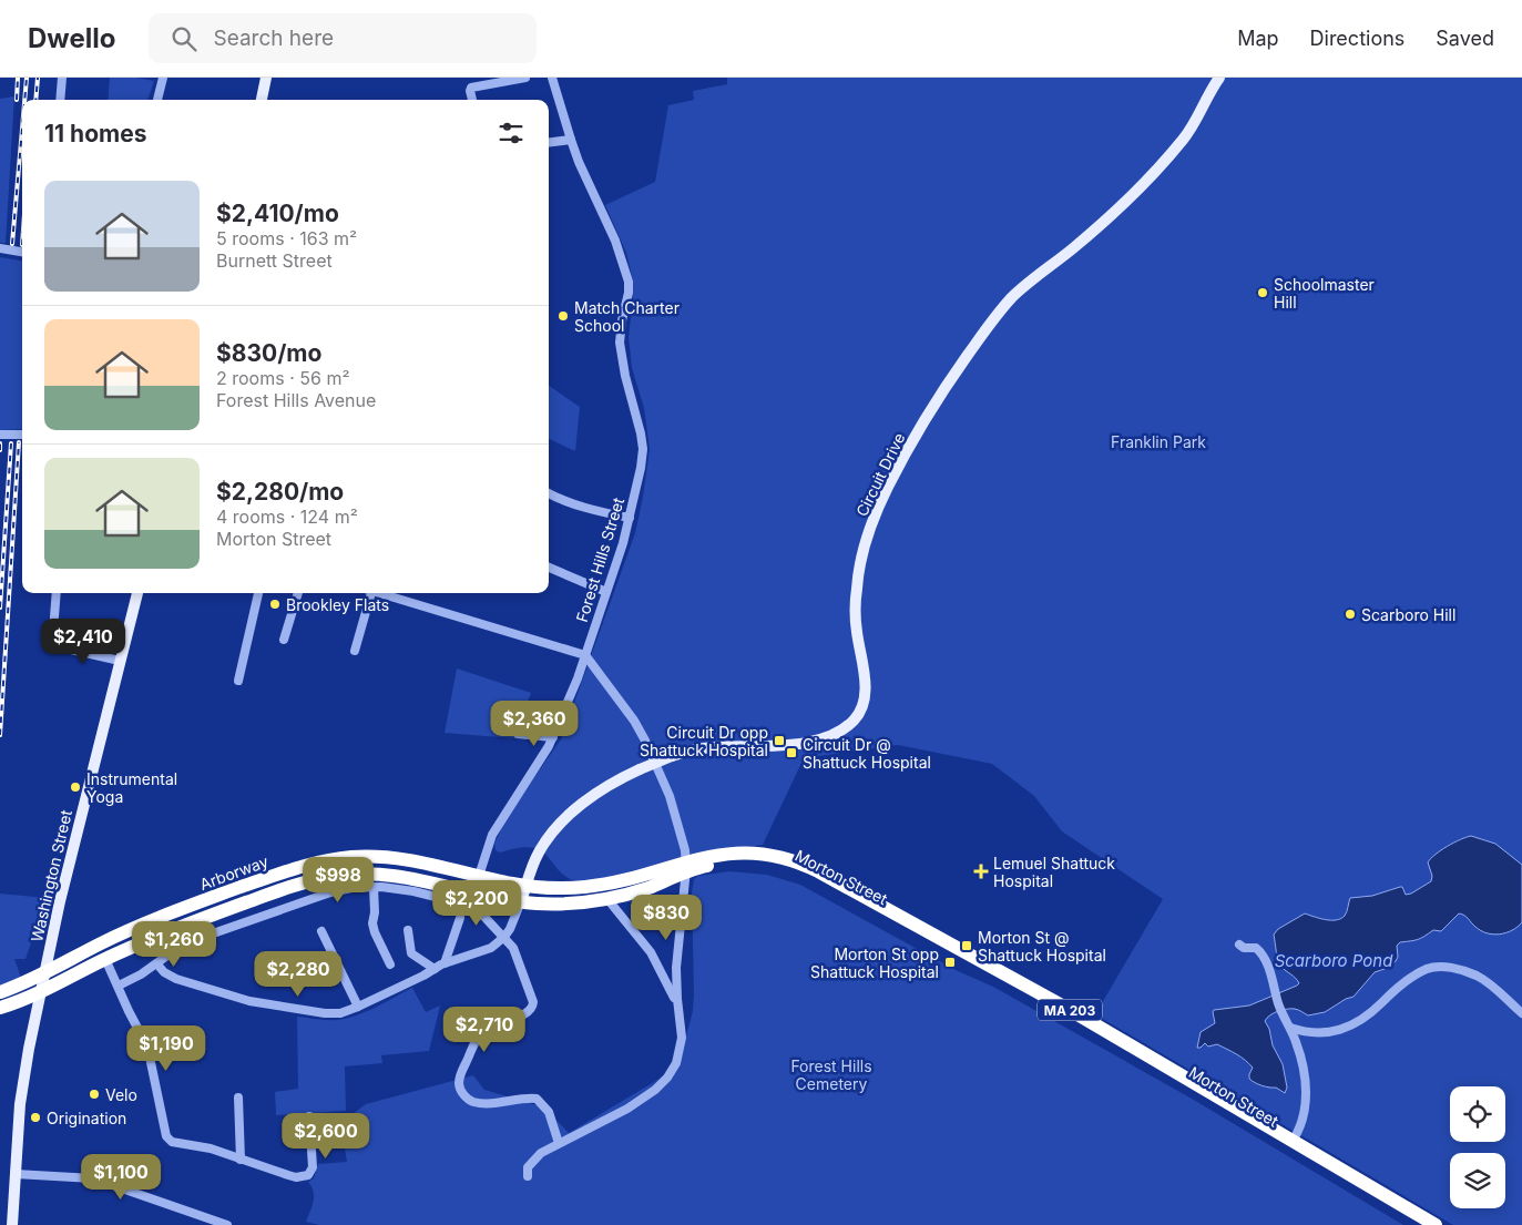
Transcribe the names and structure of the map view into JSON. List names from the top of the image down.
{
  "streets": {
    "highway": ["Arborway", "Morton Street", "MA 203"],
    "main road": ["Circuit Drive", "Washington Street"],
    "street": ["Forest Hills Street"]
  },
  "crossings": [
    ["Circuit Drive", "Arborway"],
    ["Circuit Drive", "Morton Street"],
    ["Circuit Drive", "MA 203"],
    ["Forest Hills Street", "Arborway"],
    ["Arborway", "Washington Street"],
    ["Arborway", "Morton Street"],
    ["Washington Street", "MA 203"],
    ["Morton Street", "MA 203"]
  ],
  "water": ["Scarboro Pond"],
  "parks": ["Franklin Park", "Forest Hills Cemetery"],
  "places": {
    "other": [
      "Schoolmaster Hill",
      "Match Charter School",
      "Brookley Flats",
      "Scarboro Hill",
      "Instrumental Yoga",
      "Velo",
      "Origination"
    ],
    "transit": [
      "Circuit Dr opp Shattuck Hospital",
      "Circuit Dr @ Shattuck Hospital",
      "Morton St @ Shattuck Hospital",
      "Morton St opp Shattuck Hospital"
    ],
    "health": ["Lemuel Shattuck Hospital"]
  },
  "page": {
    "header": "Dwello",
    "search": "Search here",
    "nav": ["Map", "Directions", "Saved"],
    "heading": "11 homes",
    "list": [
      {
        "name": "$2,410/mo",
        "note": "5 rooms · 163 m² · Burnett Street"
      },
      {
        "name": "$830/mo",
        "note": "2 rooms · 56 m² · Forest Hills Avenue"
      },
      {
        "name": "$2,280/mo",
        "note": "4 rooms · 124 m² · Morton Street"
      }
    ],
    "price": [
      "$2,410",
      "$2,360",
      "$998",
      "$2,200",
      "$830",
      "$1,260",
      "$2,280",
      "$2,710",
      "$1,190",
      "$2,600",
      "$1,100"
    ]
  }
}
